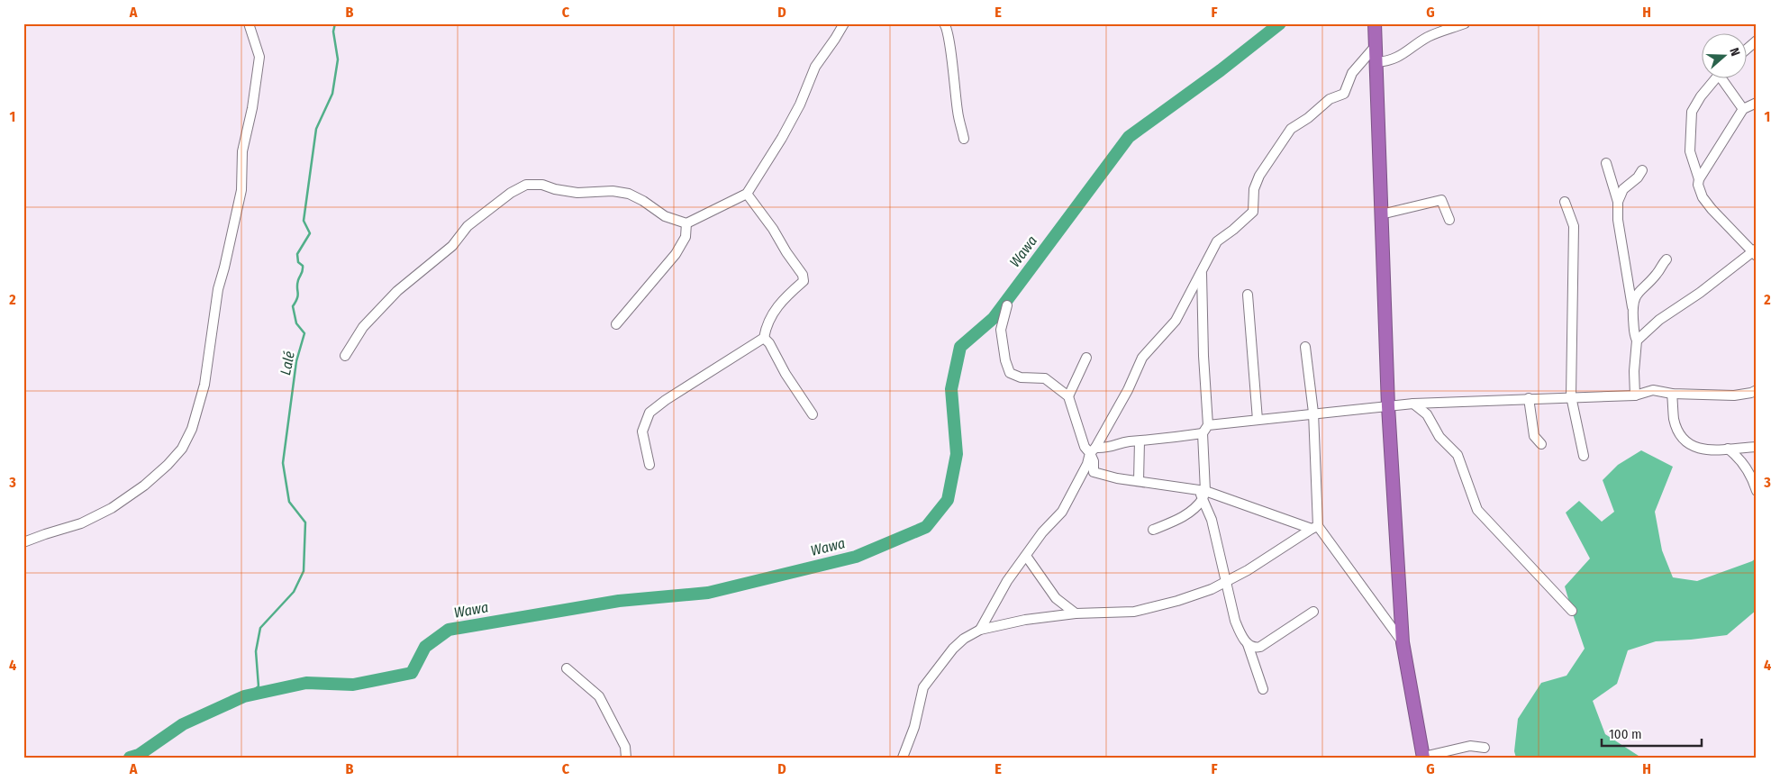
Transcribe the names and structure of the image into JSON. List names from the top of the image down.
{
  "water": ["Wawa", "Lalé"],
  "scale_bar": "100 m",
  "north": "right",
  "grid": {
    "columns": [
      "A",
      "B",
      "C",
      "D",
      "E",
      "F",
      "G",
      "H"
    ],
    "rows": [
      "1",
      "2",
      "3",
      "4"
    ]
  }
}
